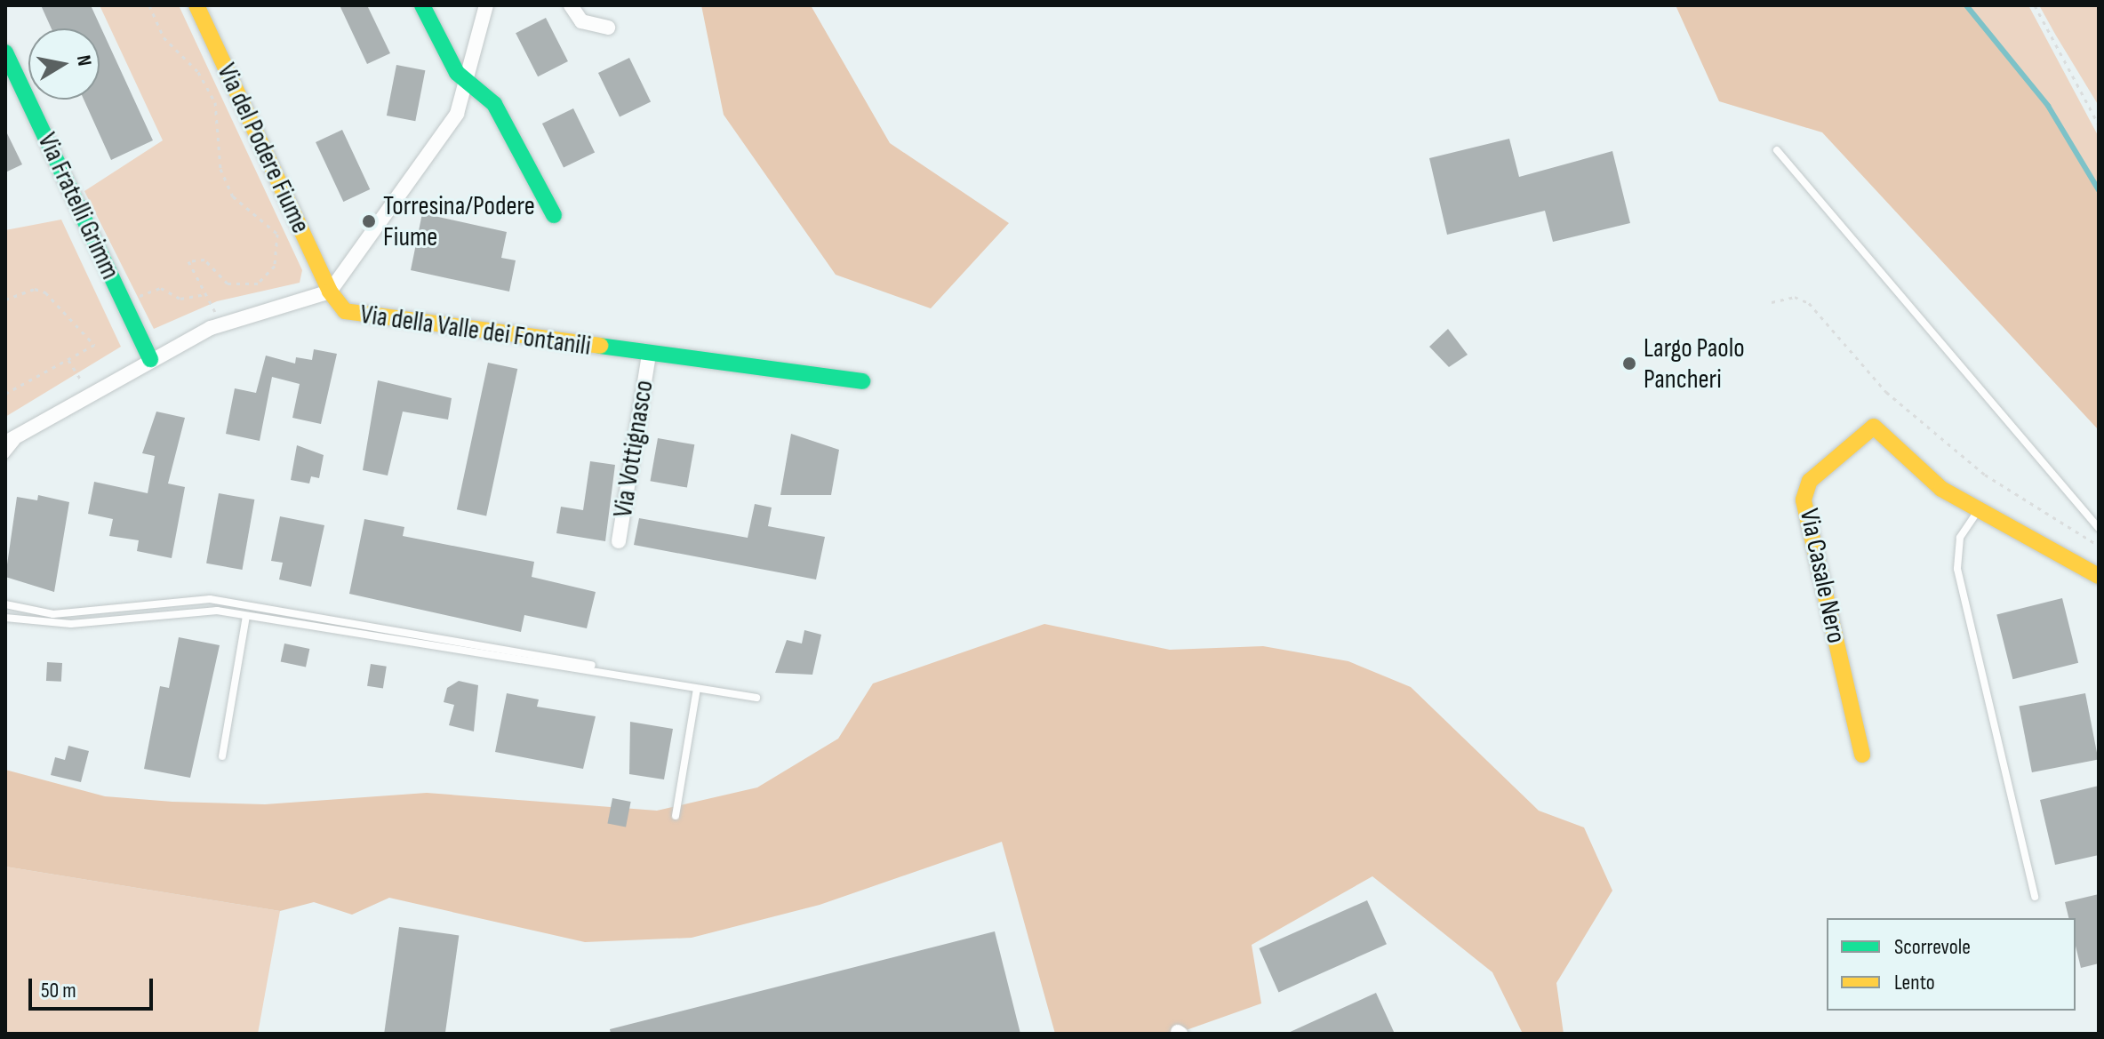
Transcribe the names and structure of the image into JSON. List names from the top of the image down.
{
  "streets": {
    "street": [
      "Via del Podere Fiume",
      "Via Fratelli Grimm",
      "Via della Valle dei Fontanili",
      "Via Vottignasco",
      "Via Casale Nero"
    ]
  },
  "crossings": [
    ["Via del Podere Fiume", "Via della Valle dei Fontanili"],
    ["Via Fratelli Grimm", "Via della Valle dei Fontanili"],
    ["Via della Valle dei Fontanili", "Via Vottignasco"]
  ],
  "places": ["Torresina/Podere Fiume", "Largo Paolo Pancheri"],
  "legend": ["Scorrevole", "Lento"],
  "scale_bar": "50 m",
  "north": "right"
}
